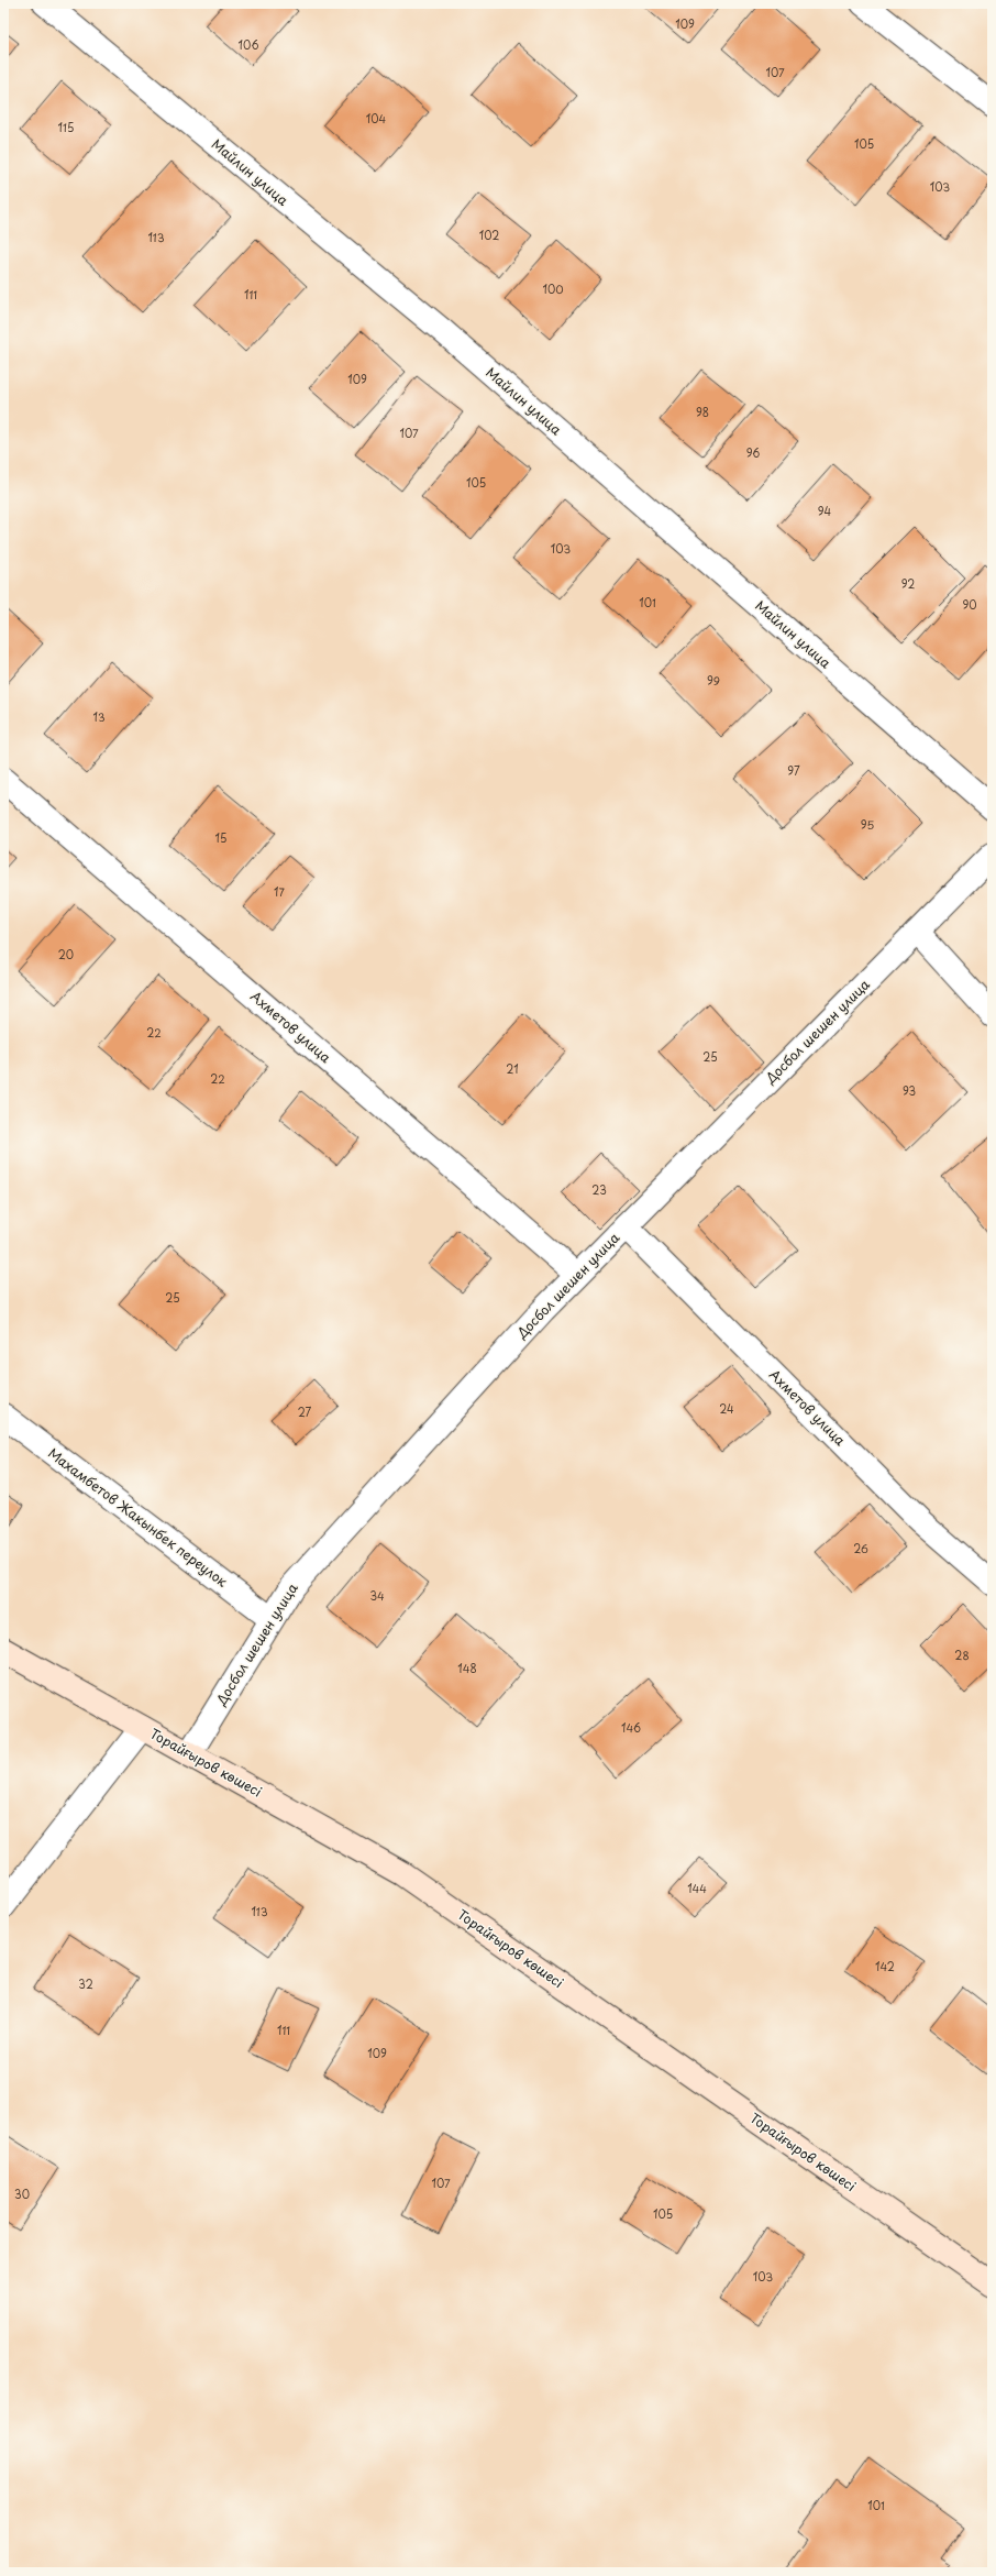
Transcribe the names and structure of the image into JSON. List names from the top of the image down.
{
  "streets": {
    "street": [
      "Майлин улица",
      "Ахметов улица",
      "Досбол шешен улица",
      "Махамбетов Жакынбек переулок",
      "Торайғыров көшесі"
    ]
  },
  "crossings": [
    ["Ахметов улица", "Досбол шешен улица"],
    ["Досбол шешен улица", "Махамбетов Жакынбек переулок"],
    ["Досбол шешен улица", "Торайғыров көшесі"]
  ],
  "house_numbers": [
    "109",
    "106",
    "107",
    "104",
    "115",
    "105",
    "103",
    "102",
    "113",
    "100",
    "111",
    "109",
    "98",
    "107",
    "96",
    "105",
    "94",
    "103",
    "92",
    "101",
    "90",
    "99",
    "13",
    "97",
    "95",
    "15",
    "17",
    "20",
    "22",
    "25",
    "21",
    "22",
    "93",
    "23",
    "25",
    "24",
    "27",
    "26",
    "34",
    "28",
    "148",
    "146",
    "144",
    "113",
    "142",
    "32",
    "111",
    "109",
    "107",
    "30",
    "105",
    "103",
    "101"
  ]
}
